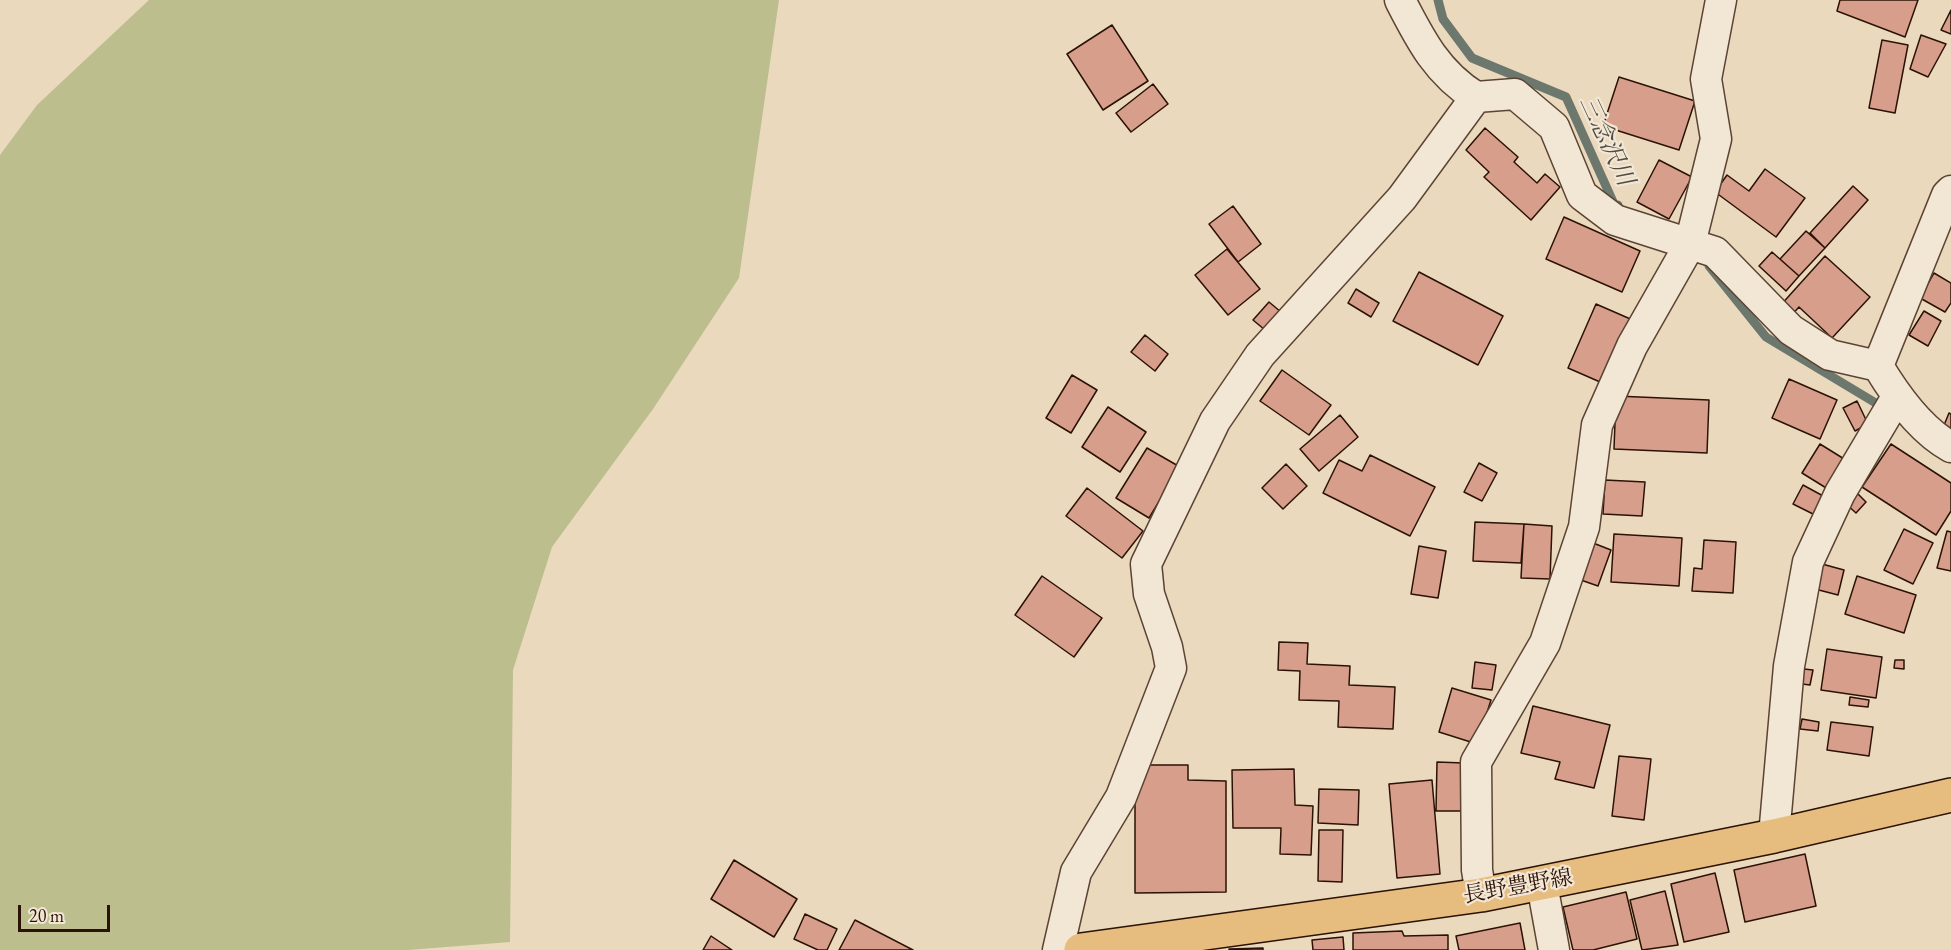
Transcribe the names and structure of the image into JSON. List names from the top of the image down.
{
  "streets": {
    "main road": ["長野豊野線"]
  },
  "water": ["三念沢川"],
  "scale_bar": "20 m"
}
